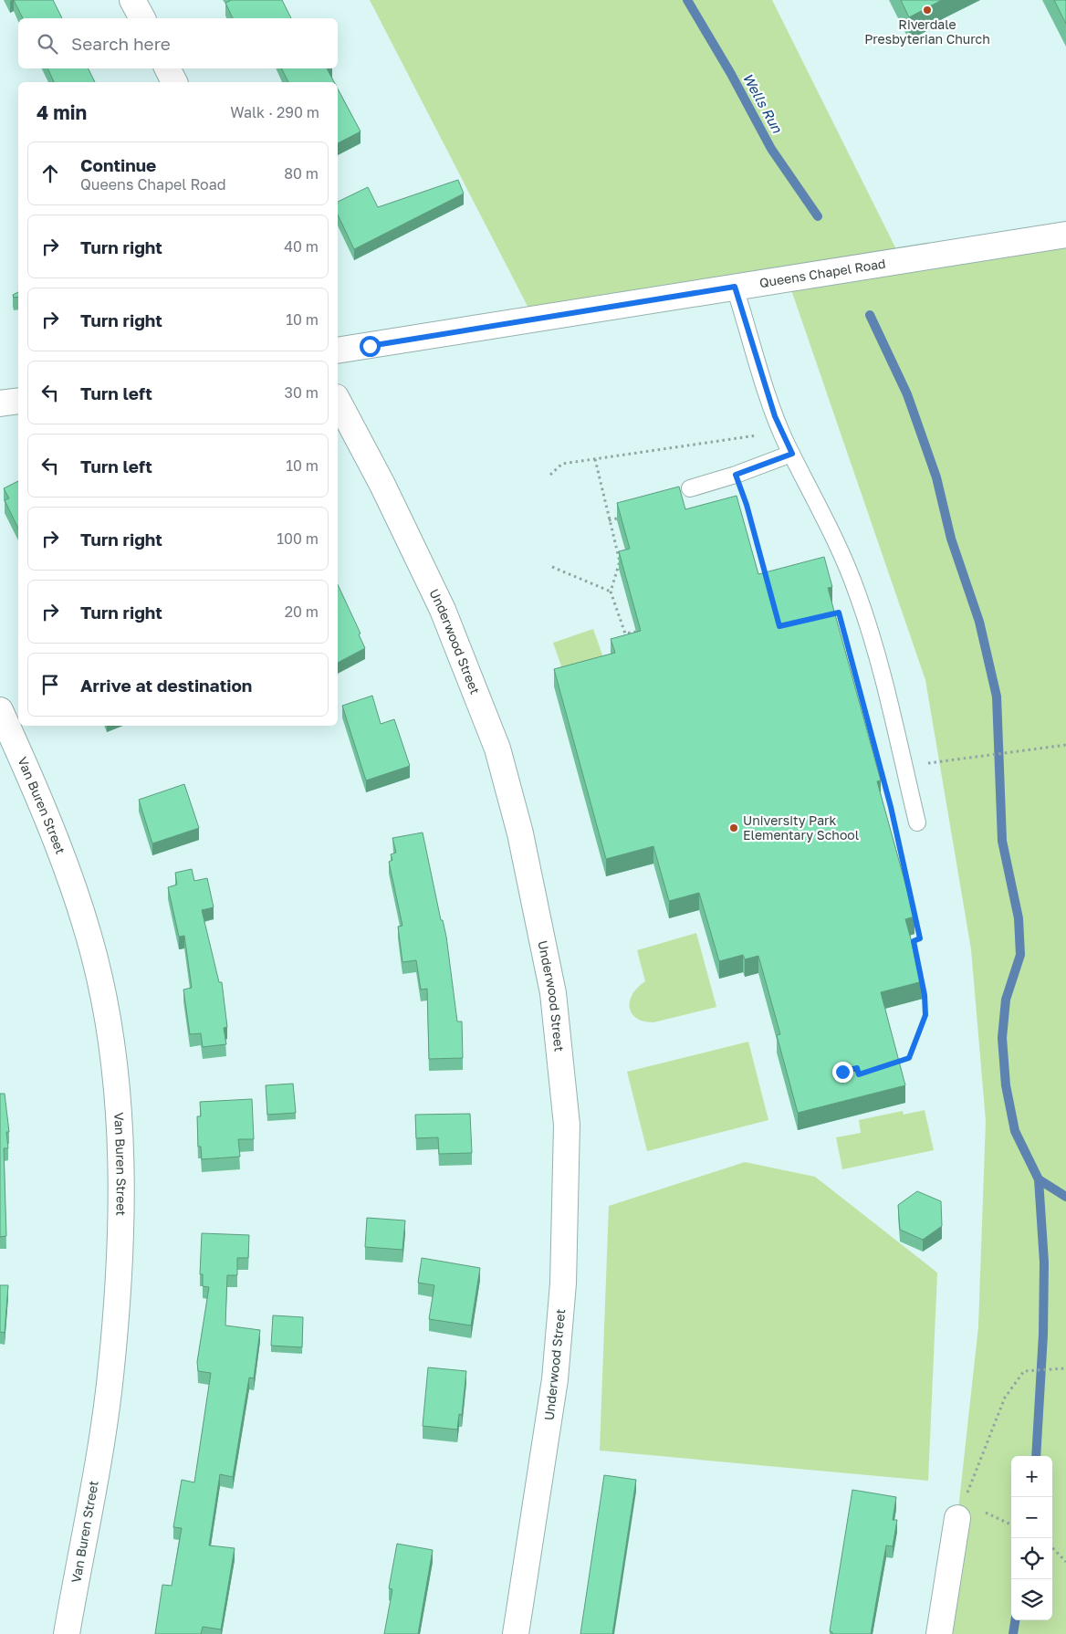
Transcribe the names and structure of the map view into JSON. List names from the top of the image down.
{
  "streets": {
    "street": ["Queens Chapel Road", "Underwood Street", "Van Buren Street"]
  },
  "water": ["Wells Run"],
  "places": ["Riverdale Presbyterian Church", "University Park Elementary School"],
  "page": {
    "search": "Search here",
    "heading": ["4 min", "Walk · 290 m"],
    "list": [
      ["Continue", "Queens Chapel Road", "80 m"],
      ["Turn right", "40 m"],
      ["Turn right", "10 m"],
      ["Turn left", "30 m"],
      ["Turn left", "10 m"],
      ["Turn right", "100 m"],
      ["Turn right", "20 m"],
      "Arrive at destination"
    ],
    "map_buttons": ["+", "−"]
  }
}
